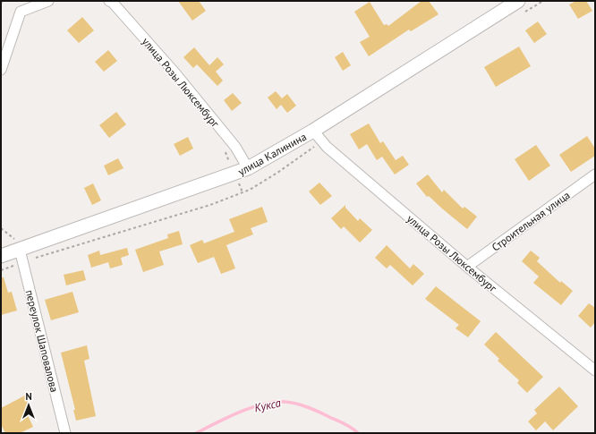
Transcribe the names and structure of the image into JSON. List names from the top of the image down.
{
  "streets": {
    "street": [
      "улица Розы Люксембург",
      "улица Калинина",
      "Строительная улица",
      "переулок Шаповалова"
    ]
  },
  "crossings": [
    ["улица Розы Люксембург", "улица Калинина"],
    ["улица Розы Люксембург", "Строительная улица"],
    ["улица Калинина", "переулок Шаповалова"]
  ],
  "water": ["Кукса"],
  "north": "top"
}
